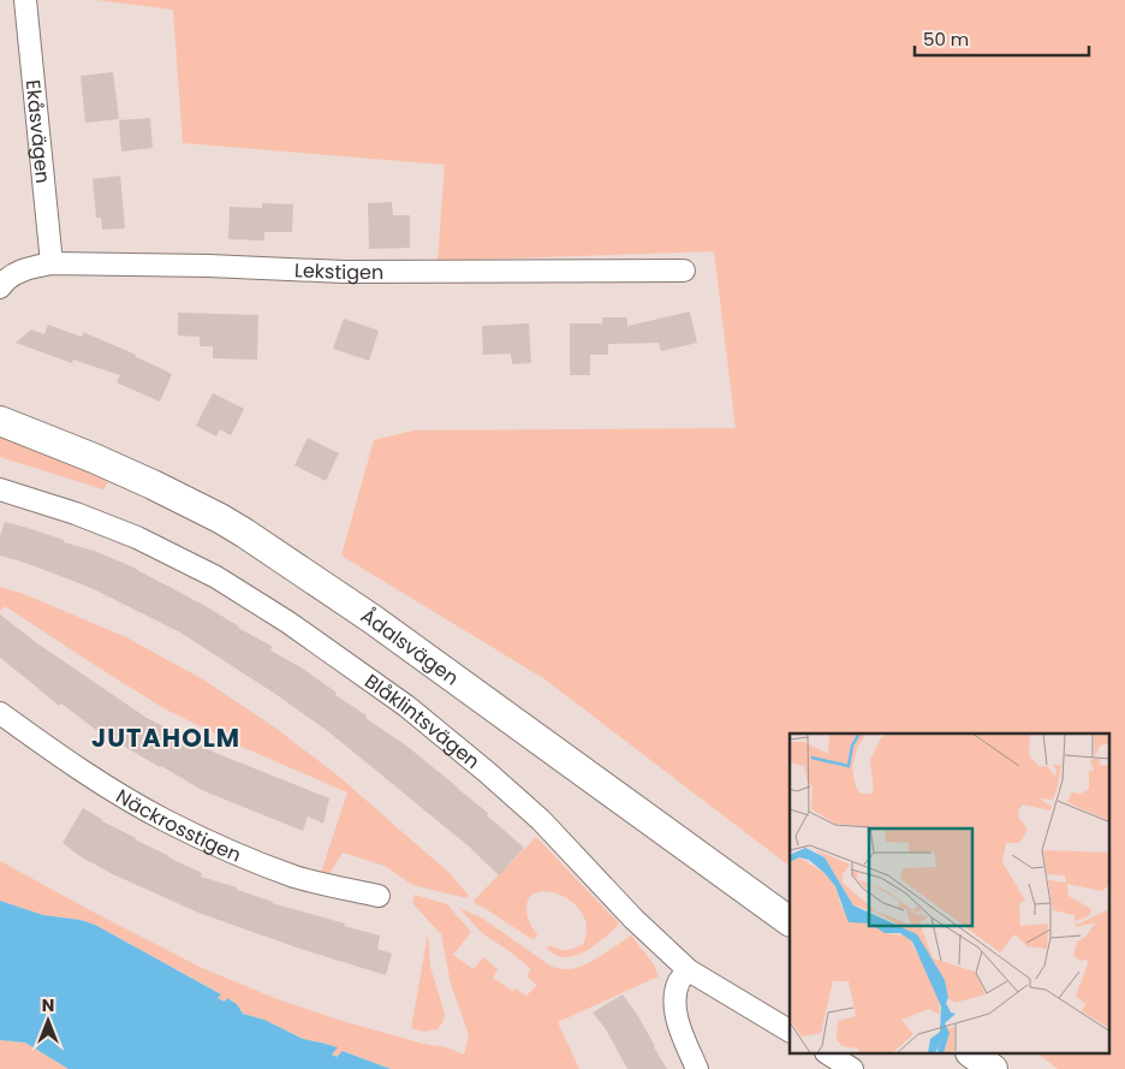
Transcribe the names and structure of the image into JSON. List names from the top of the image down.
{
  "streets": {
    "main road": ["Ådalsvägen"],
    "street": [
      "Ekåsvägen",
      "Lekstigen",
      "Blåklintsvägen",
      "Näckrosstigen"
    ]
  },
  "crossings": [
    ["Ekåsvägen", "Lekstigen"]
  ],
  "districts": ["JUTAHOLM"],
  "scale_bar": "50 m",
  "north": "top"
}
